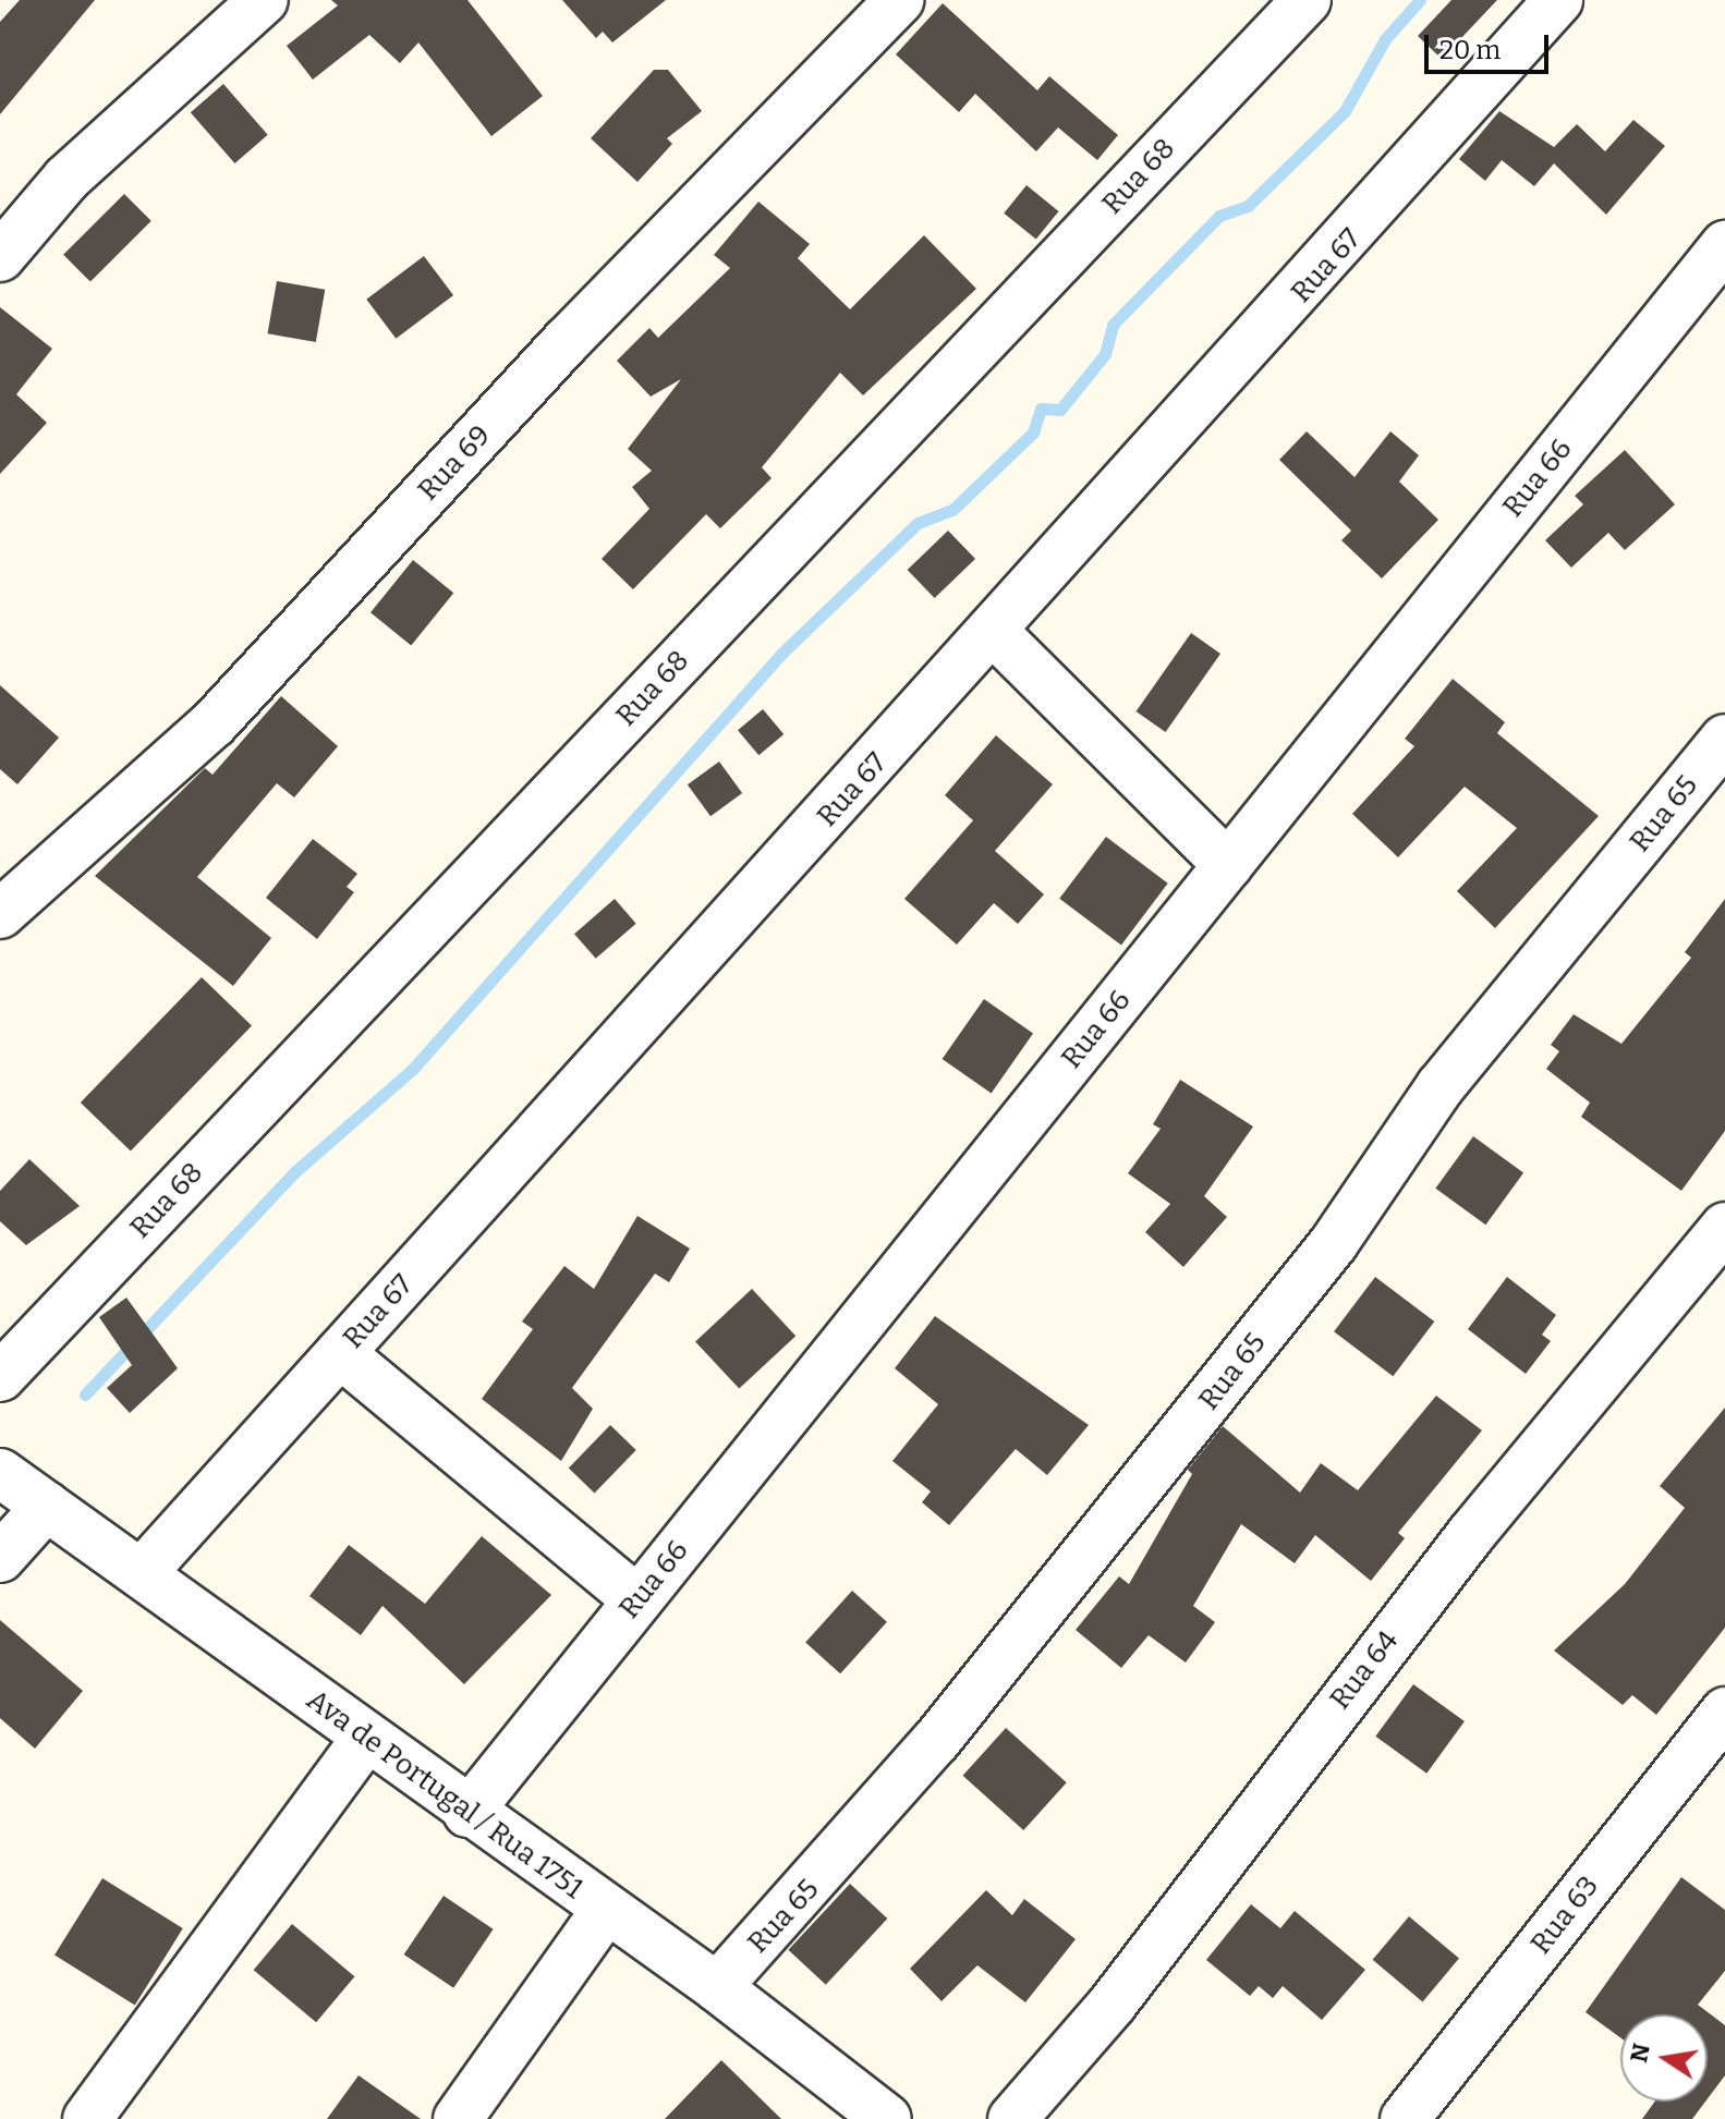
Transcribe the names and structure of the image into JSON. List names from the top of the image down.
{
  "streets": {
    "street": [
      "Rua 68",
      "Rua 67",
      "Rua 69",
      "Rua 66",
      "Rua 65",
      "Rua 64",
      "Ava de Portugal / Rua 1751",
      "Rua 63"
    ]
  },
  "crossings": [
    ["Rua 67", "Ava de Portugal / Rua 1751"],
    ["Rua 66", "Ava de Portugal / Rua 1751"],
    ["Rua 65", "Ava de Portugal / Rua 1751"]
  ],
  "scale_bar": "20 m",
  "north": "left"
}
